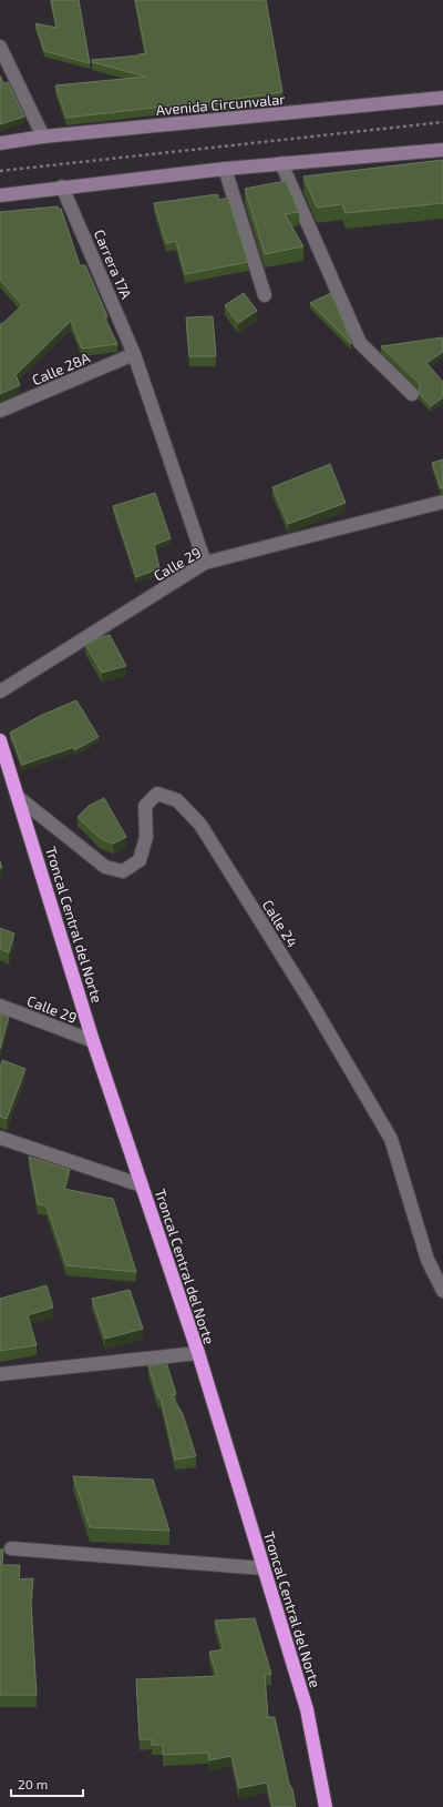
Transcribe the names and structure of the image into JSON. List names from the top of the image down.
{
  "streets": {
    "highway": ["Troncal Central del Norte"],
    "main road": ["Avenida Circunvalar"],
    "street": [
      "Carrera 17A",
      "Calle 28A",
      "Calle 29",
      "Calle 24"
    ]
  },
  "crossings": [
    ["Carrera 17A", "Calle 28A"],
    ["Carrera 17A", "Calle 29"],
    ["Calle 29", "Troncal Central del Norte"],
    ["Calle 24", "Troncal Central del Norte"]
  ],
  "scale_bar": "20 m"
}
